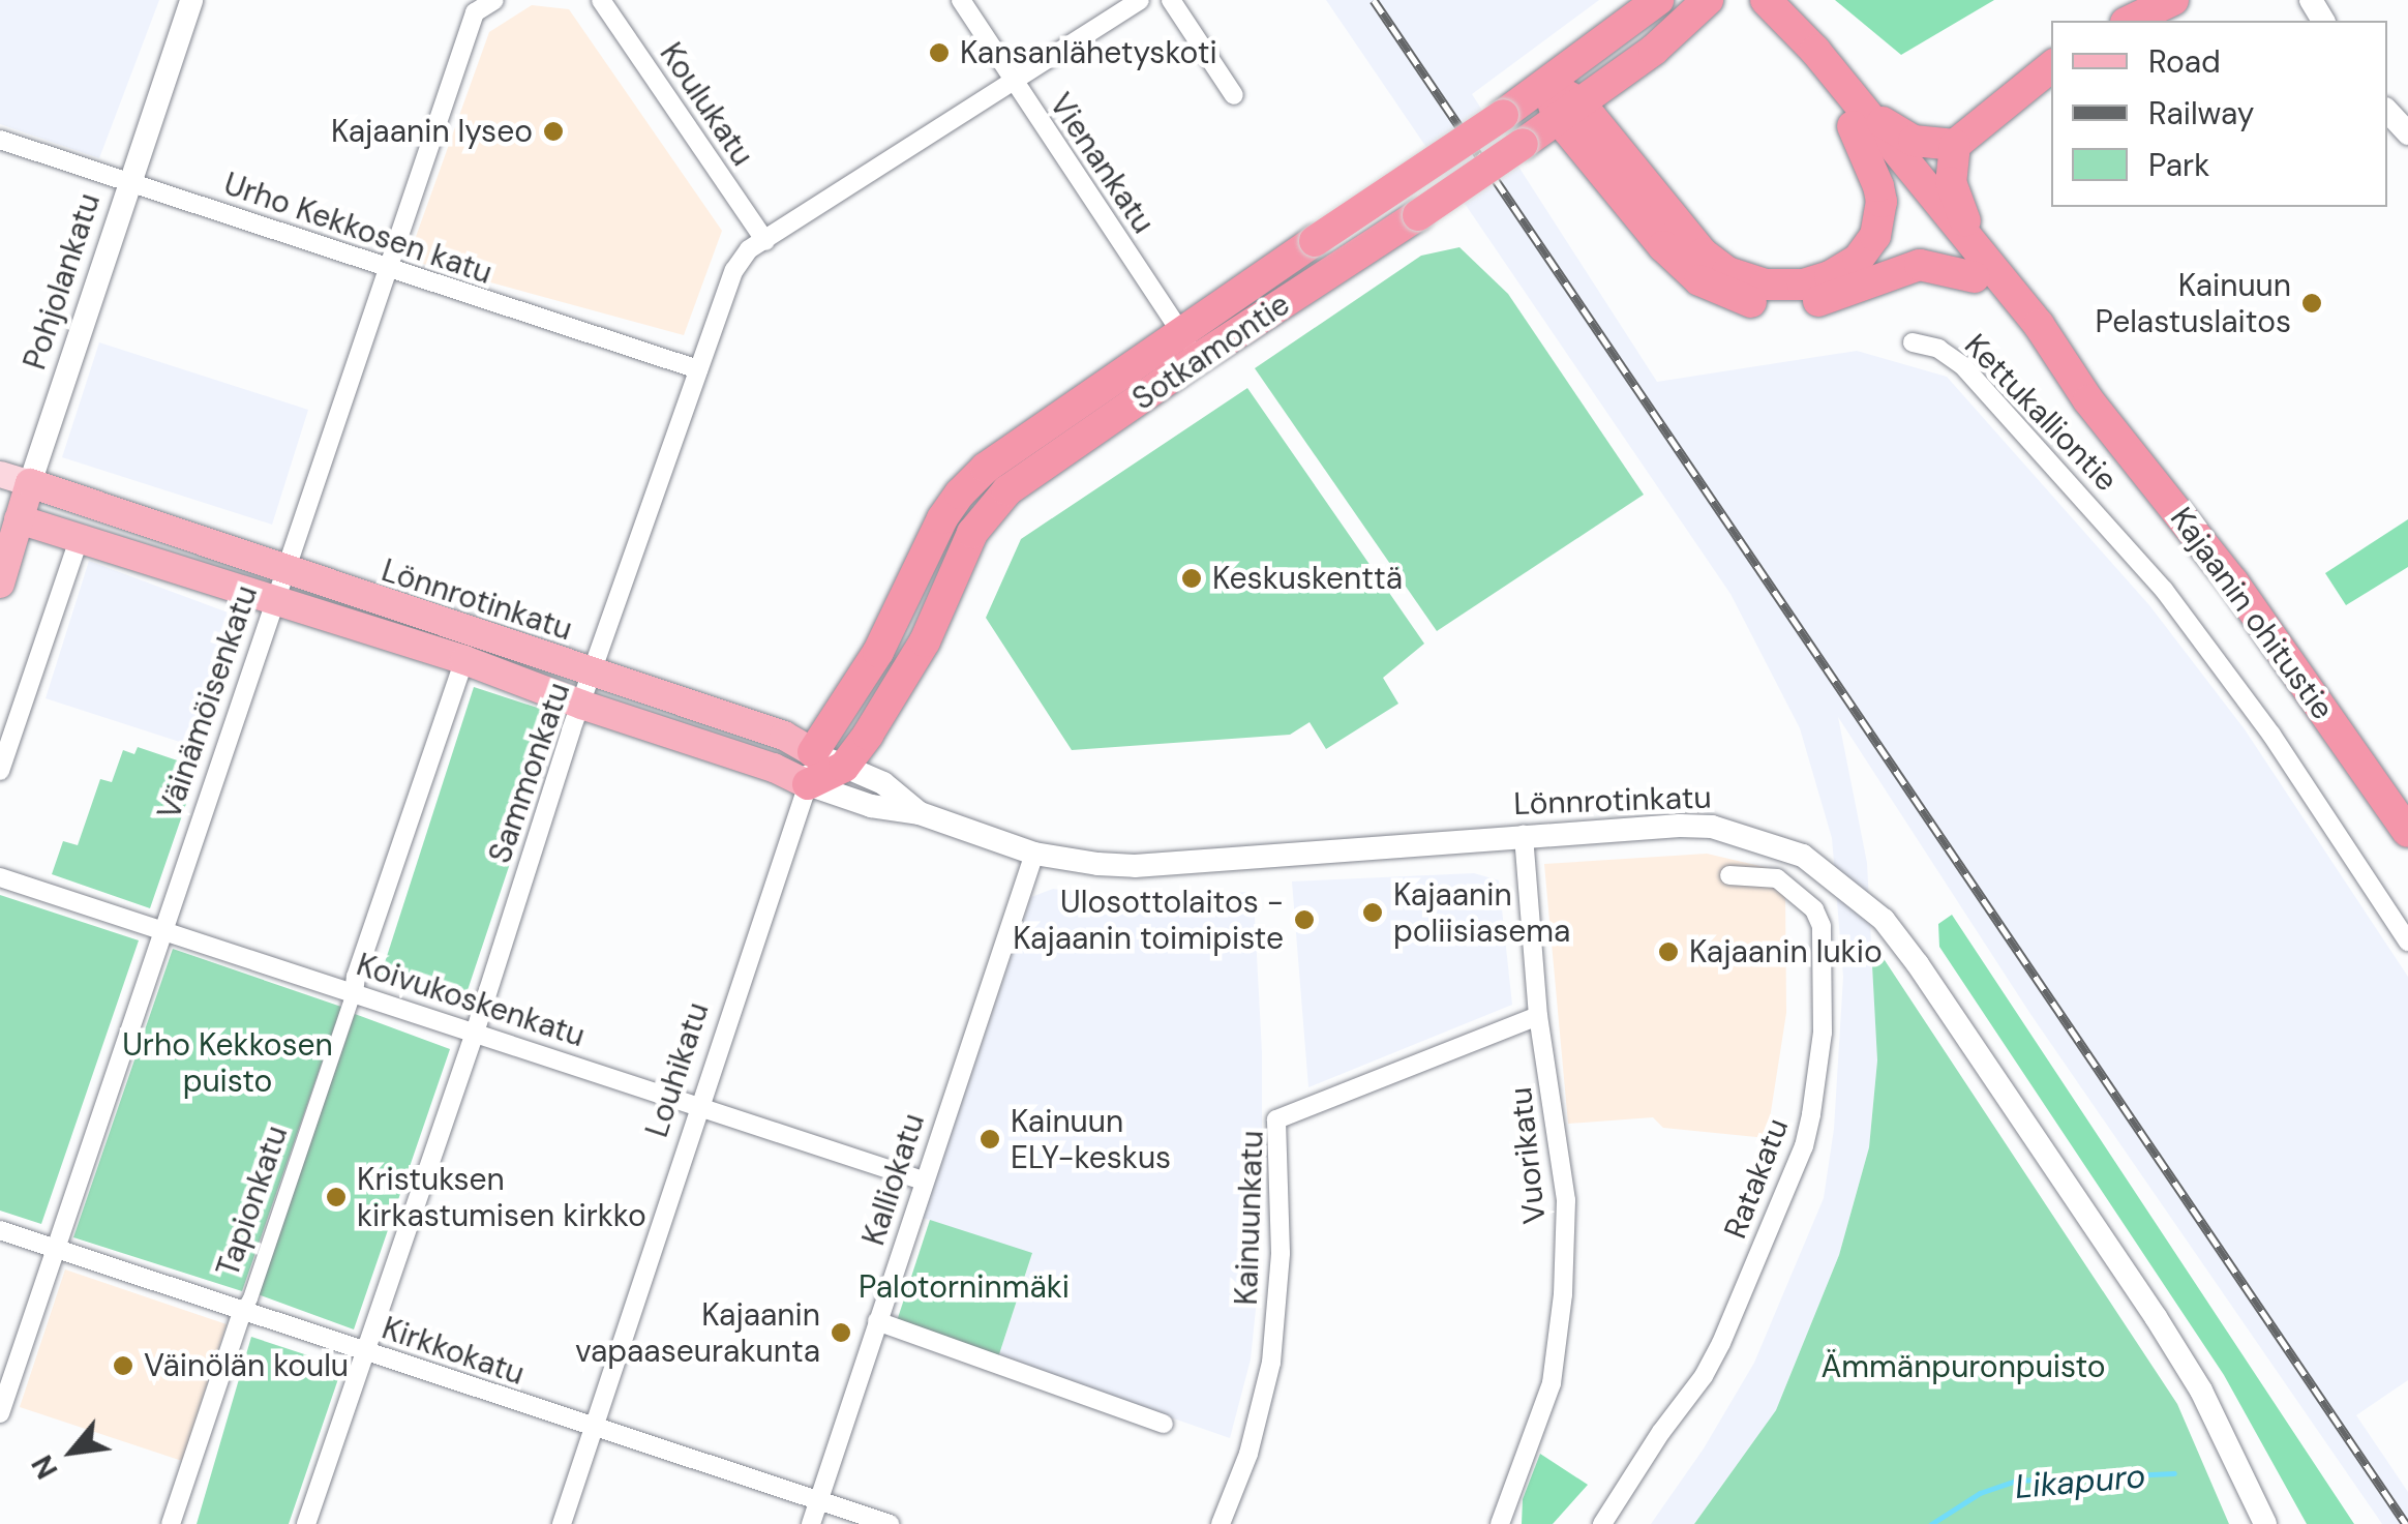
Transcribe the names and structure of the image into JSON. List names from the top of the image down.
{
  "streets": {
    "highway": ["Sotkamontie", "Kajaanin ohitustie"],
    "main road": ["Pohjolankatu", "Lönnrotinkatu"],
    "street": [
      "Koulukatu",
      "Vienankatu",
      "Urho Kekkosen katu",
      "Kettukalliontie",
      "Väinämöisenkatu",
      "Sammonkatu",
      "Koivukoskenkatu",
      "Louhikatu",
      "Vuorikatu",
      "Ratakatu",
      "Kalliokatu",
      "Tapionkatu",
      "Kainuunkatu",
      "Kirkkokatu"
    ]
  },
  "crossings": [
    ["Koulukatu", "Sammonkatu"],
    ["Vienankatu", "Sotkamontie"],
    ["Vienankatu", "Sammonkatu"],
    ["Urho Kekkosen katu", "Pohjolankatu"],
    ["Urho Kekkosen katu", "Väinämöisenkatu"],
    ["Urho Kekkosen katu", "Sammonkatu"],
    ["Pohjolankatu", "Lönnrotinkatu"],
    ["Sotkamontie", "Lönnrotinkatu"],
    ["Sotkamontie", "Louhikatu"],
    ["Lönnrotinkatu", "Väinämöisenkatu"],
    ["Lönnrotinkatu", "Sammonkatu"],
    ["Lönnrotinkatu", "Louhikatu"],
    ["Lönnrotinkatu", "Vuorikatu"],
    ["Lönnrotinkatu", "Kalliokatu"],
    ["Lönnrotinkatu", "Tapionkatu"],
    ["Väinämöisenkatu", "Koivukoskenkatu"],
    ["Väinämöisenkatu", "Kirkkokatu"],
    ["Sammonkatu", "Koivukoskenkatu"],
    ["Sammonkatu", "Kirkkokatu"],
    ["Koivukoskenkatu", "Louhikatu"],
    ["Koivukoskenkatu", "Kalliokatu"],
    ["Koivukoskenkatu", "Tapionkatu"],
    ["Louhikatu", "Kirkkokatu"],
    ["Vuorikatu", "Kainuunkatu"],
    ["Kalliokatu", "Kirkkokatu"],
    ["Tapionkatu", "Kirkkokatu"]
  ],
  "water": ["Likapuro"],
  "parks": ["Urho Kekkosen puisto", "Palotorninmäki", "Ämmänpuronpuisto"],
  "places": [
    "Kansanlähetyskoti",
    "Kajaanin lyseo",
    "Kainuun Pelastuslaitos",
    "Keskuskenttä",
    "Kajaanin poliisiasema",
    "Ulosottolaitos - Kajaanin toimipiste",
    "Kajaanin lukio",
    "Kainuun ELY-keskus",
    "Kristuksen kirkastumisen kirkko",
    "Kajaanin vapaaseurakunta",
    "Väinölän koulu"
  ],
  "legend": ["Road", "Railway", "Park"],
  "north": "bottom left"
}
